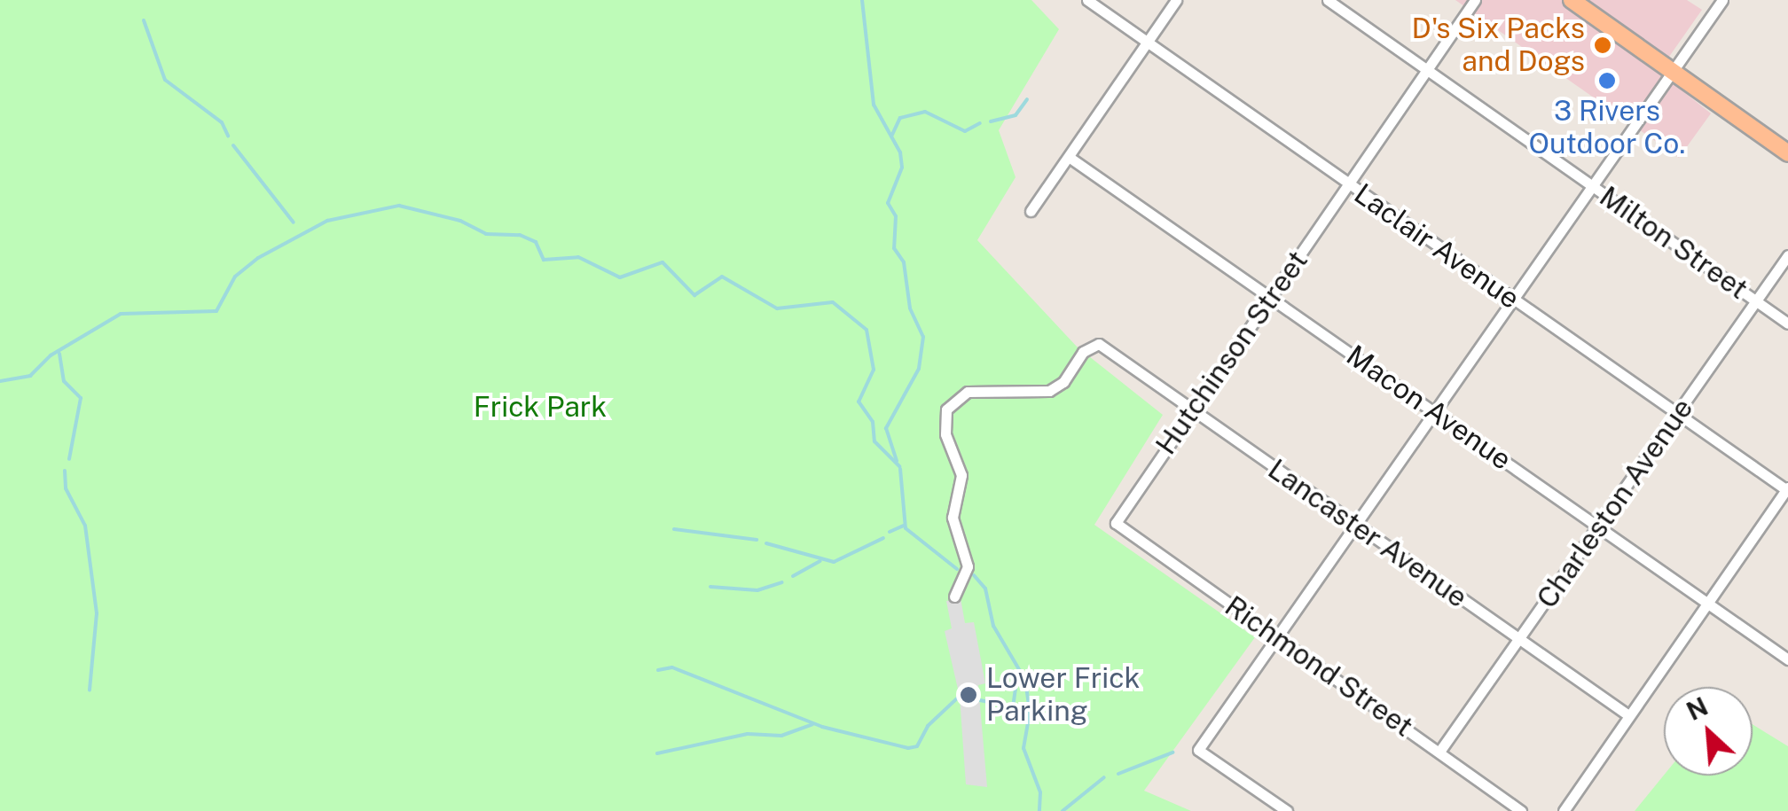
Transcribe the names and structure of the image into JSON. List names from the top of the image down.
{
  "streets": {
    "street": [
      "Milton Street",
      "Laclair Avenue",
      "Hutchinson Street",
      "Macon Avenue",
      "Charleston Avenue",
      "Lancaster Avenue",
      "Richmond Street"
    ]
  },
  "crossings": [
    ["Milton Street", "Hutchinson Street"],
    ["Milton Street", "Charleston Avenue"],
    ["Laclair Avenue", "Hutchinson Street"],
    ["Laclair Avenue", "Charleston Avenue"],
    ["Hutchinson Street", "Macon Avenue"],
    ["Hutchinson Street", "Lancaster Avenue"],
    ["Hutchinson Street", "Richmond Street"],
    ["Macon Avenue", "Charleston Avenue"],
    ["Charleston Avenue", "Lancaster Avenue"],
    ["Charleston Avenue", "Richmond Street"]
  ],
  "parks": ["Frick Park"],
  "places": ["D's Six Packs and Dogs", "3 Rivers Outdoor Co.", "Lower Frick Parking"],
  "north": "top left"
}
